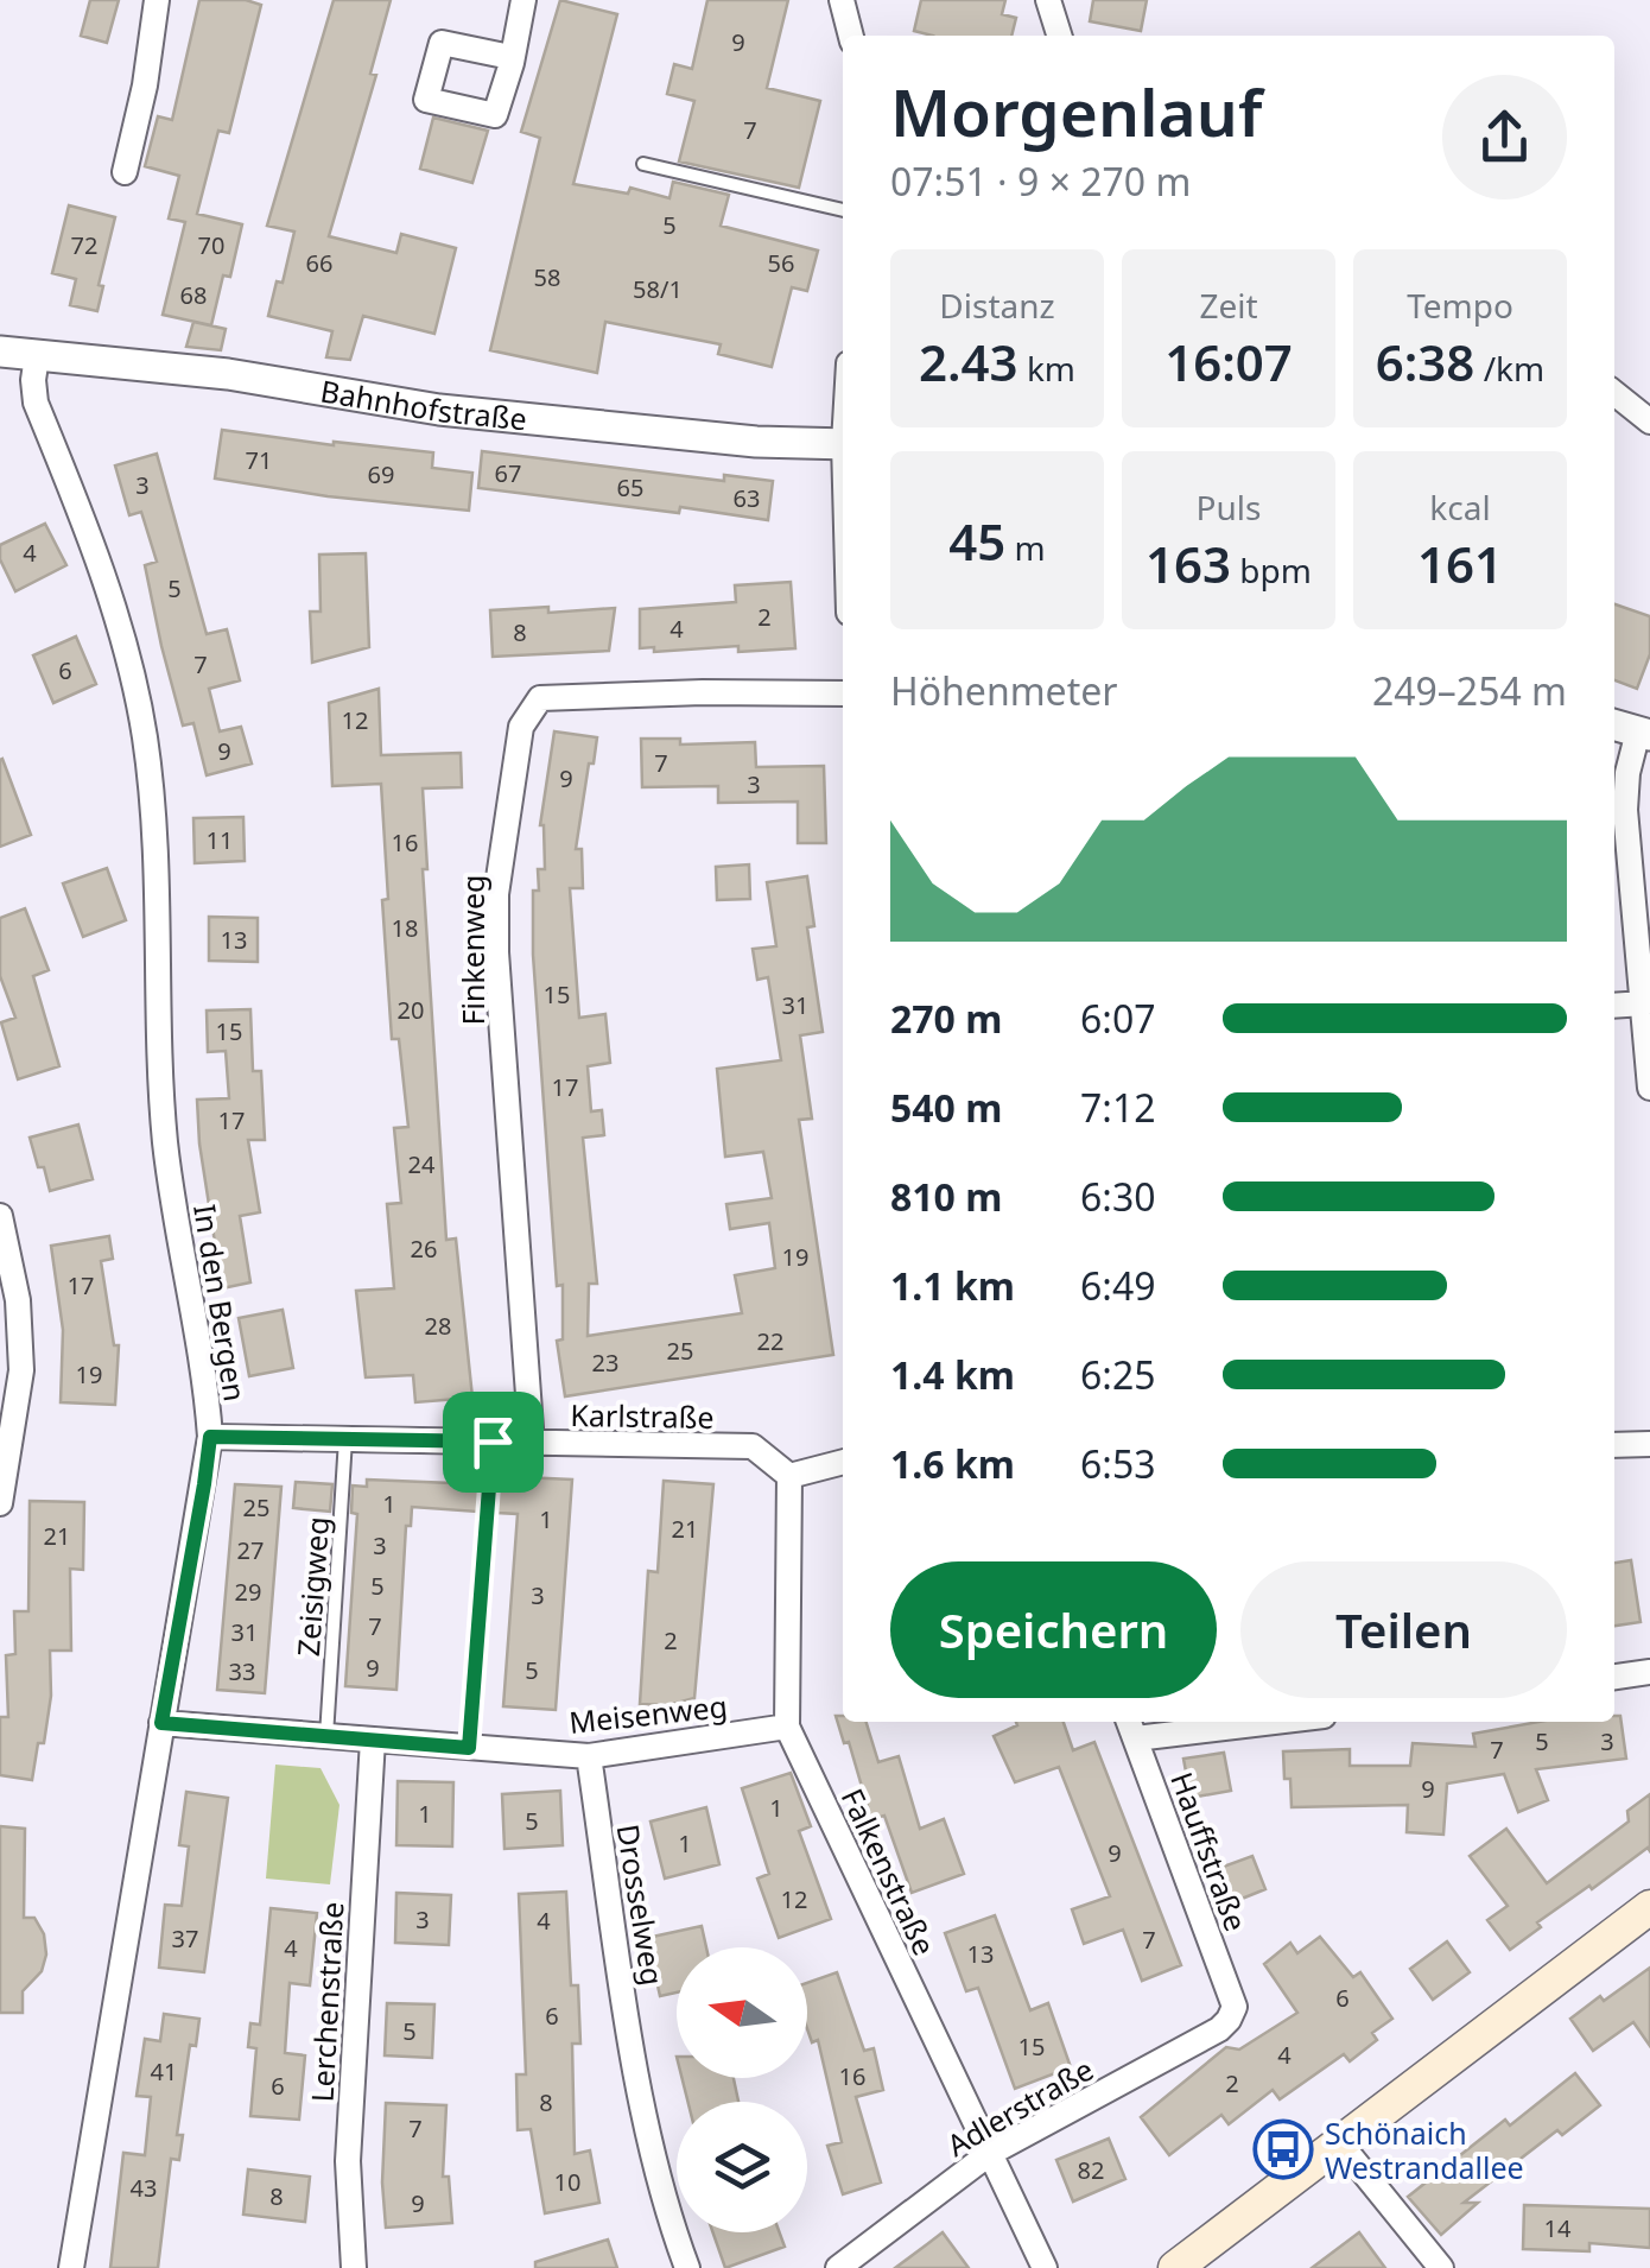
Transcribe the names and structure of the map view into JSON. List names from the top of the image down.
{
  "streets": {
    "street": [
      "Bahnhofstraße",
      "Finkenweg",
      "In den Bergen",
      "Karlstraße",
      "Meisenweg",
      "Hauffstraße",
      "Falkenstraße",
      "Drosselweg",
      "Lerchenstraße",
      "Adlerstraße"
    ],
    "lane": ["Zeisigweg"]
  },
  "crossings": [
    ["Bahnhofstraße", "In den Bergen"],
    ["Finkenweg", "Karlstraße"],
    ["In den Bergen", "Karlstraße"],
    ["In den Bergen", "Meisenweg"],
    ["Karlstraße", "Zeisigweg"],
    ["Karlstraße", "Falkenstraße"],
    ["Zeisigweg", "Meisenweg"],
    ["Meisenweg", "Falkenstraße"],
    ["Meisenweg", "Drosselweg"],
    ["Meisenweg", "Lerchenstraße"],
    ["Hauffstraße", "Adlerstraße"],
    ["Falkenstraße", "Adlerstraße"]
  ],
  "places": {
    "bus stop": ["Schönaich Westrandallee"]
  },
  "house_numbers": [
    "9",
    "7",
    "5",
    "72",
    "70",
    "66",
    "56",
    "58",
    "58/1",
    "68",
    "71",
    "67",
    "69",
    "3",
    "65",
    "63",
    "4",
    "5",
    "2",
    "4",
    "8",
    "7",
    "6",
    "12",
    "9",
    "7",
    "9",
    "3",
    "11",
    "16",
    "18",
    "13",
    "15",
    "31",
    "20",
    "15",
    "17",
    "17",
    "24",
    "26",
    "19",
    "17",
    "28",
    "22",
    "25",
    "23",
    "19",
    "1",
    "25",
    "1",
    "21",
    "21",
    "3",
    "27",
    "5",
    "29",
    "3",
    "7",
    "31",
    "2",
    "9",
    "5",
    "33",
    "5",
    "3",
    "7",
    "9",
    "1",
    "1",
    "5",
    "1",
    "9",
    "12",
    "3",
    "4",
    "37",
    "7",
    "4",
    "13",
    "6",
    "6",
    "5",
    "15",
    "4",
    "41",
    "16",
    "2",
    "6",
    "8",
    "7",
    "82",
    "10",
    "43",
    "8",
    "9",
    "14"
  ],
  "north": "left",
  "page": {
    "heading": ["Morgenlauf", "07:51 · 9 × 270 m"],
    "stats": [
      ["Distanz", "2.43 km"],
      ["Zeit", "16:07"],
      ["Tempo", "6:38 /km"],
      ["45 m"],
      ["Puls", "163 bpm"],
      ["kcal", "161"]
    ],
    "chart": ["Höhenmeter", "249–254 m"],
    "list": [
      {
        "name": "270 m",
        "note": "6:07"
      },
      {
        "name": "540 m",
        "note": "7:12"
      },
      {
        "name": "810 m",
        "note": "6:30"
      },
      {
        "name": "1.1 km",
        "note": "6:49"
      },
      {
        "name": "1.4 km",
        "note": "6:25"
      },
      {
        "name": "1.6 km",
        "note": "6:53"
      }
    ],
    "buttons": ["Speichern", "Teilen"]
  }
}
